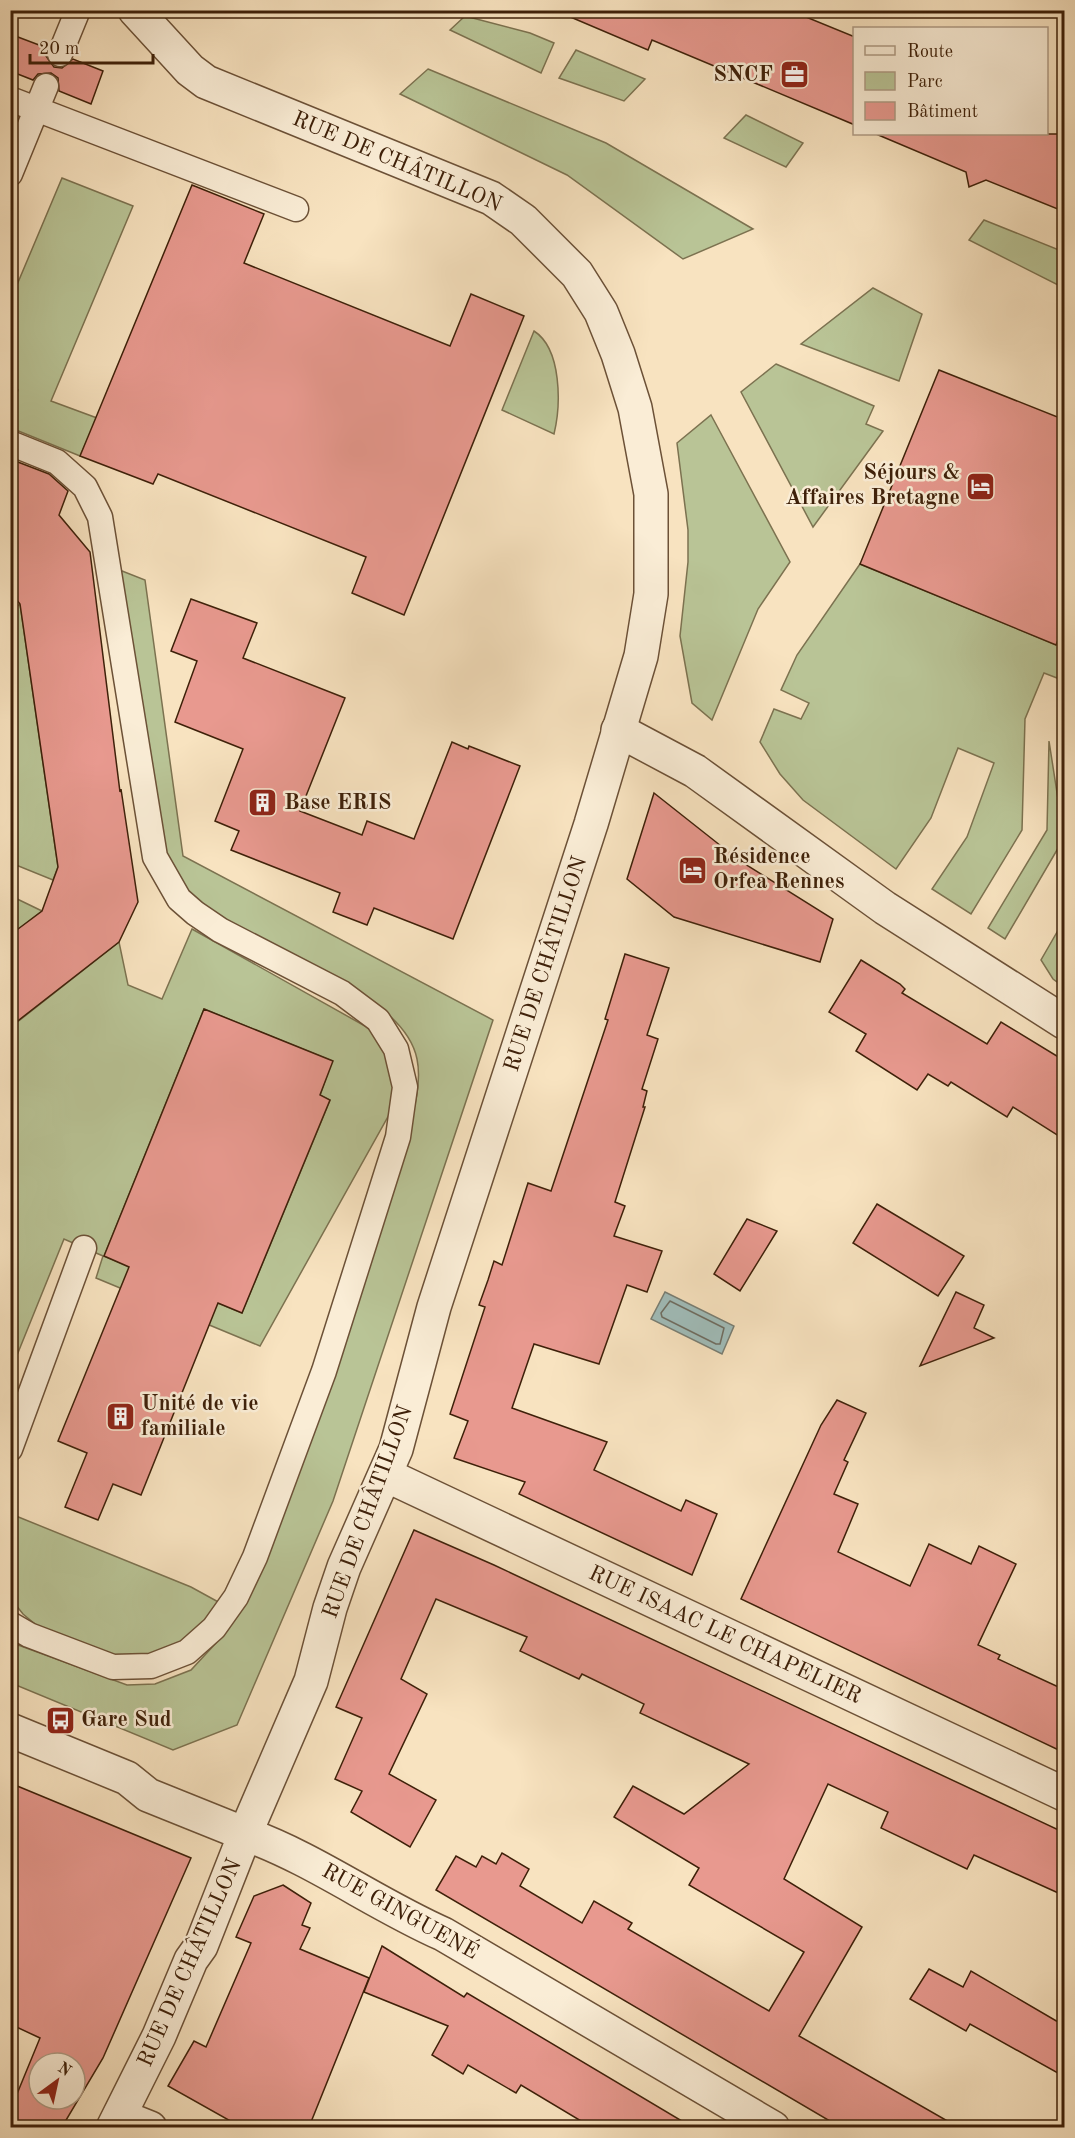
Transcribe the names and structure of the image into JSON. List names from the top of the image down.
{
  "streets": {
    "street": ["RUE DE CHÂTILLON", "RUE ISAAC LE CHAPELIER", "RUE GINGUENÉ"]
  },
  "crossings": [
    ["RUE DE CHÂTILLON", "RUE ISAAC LE CHAPELIER"],
    ["RUE DE CHÂTILLON", "RUE GINGUENÉ"]
  ],
  "places": {
    "office": ["SNCF"],
    "hotel": ["Séjours & Affaires Bretagne", "Résidence Orfea Rennes"],
    "building": ["Base ERIS", "Unité de vie familiale"],
    "bus stop": ["Gare Sud"]
  },
  "legend": ["Route", "Parc", "Bâtiment"],
  "scale_bar": "20 m",
  "north": "top right"
}
